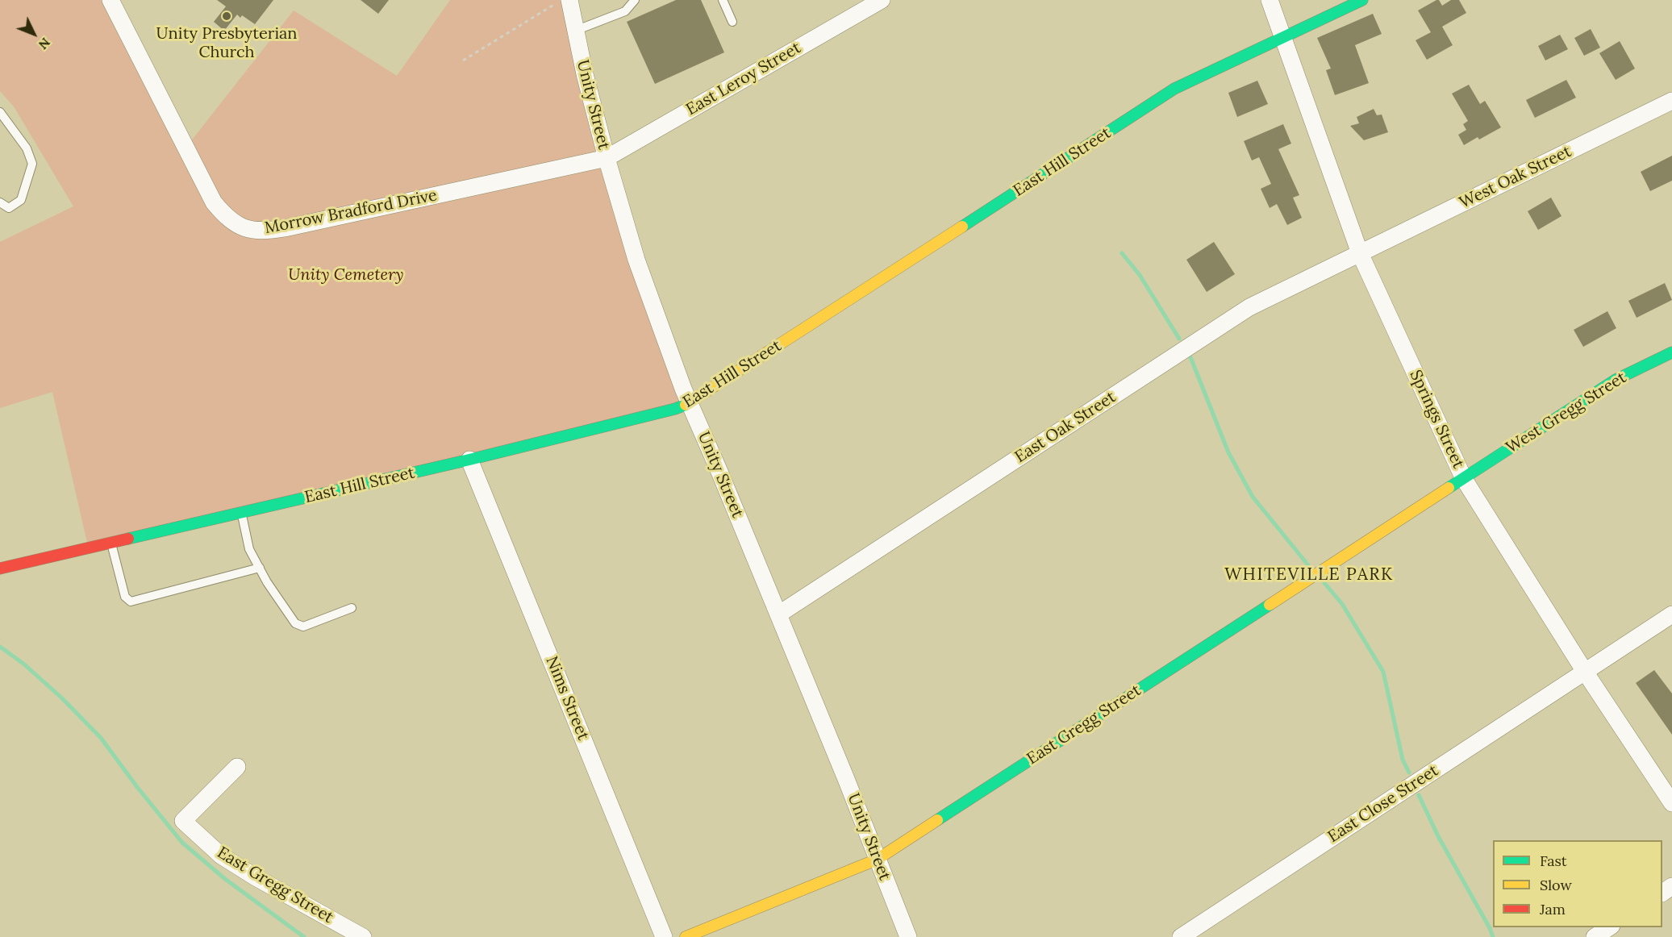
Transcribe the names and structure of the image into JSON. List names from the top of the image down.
{
  "streets": {
    "street": [
      "East Leroy Street",
      "Unity Street",
      "East Hill Street",
      "West Oak Street",
      "Morrow Bradford Drive",
      "West Gregg Street",
      "Springs Street",
      "East Oak Street",
      "Nims Street",
      "East Gregg Street",
      "East Close Street"
    ]
  },
  "crossings": [
    ["East Leroy Street", "Unity Street"],
    ["East Leroy Street", "Morrow Bradford Drive"],
    ["Unity Street", "East Hill Street"],
    ["Unity Street", "Morrow Bradford Drive"],
    ["Unity Street", "East Oak Street"],
    ["Unity Street", "East Gregg Street"],
    ["East Hill Street", "Springs Street"],
    ["East Hill Street", "Nims Street"],
    ["West Oak Street", "Springs Street"],
    ["West Oak Street", "East Oak Street"],
    ["West Gregg Street", "Springs Street"],
    ["West Gregg Street", "East Gregg Street"],
    ["Springs Street", "East Oak Street"],
    ["Springs Street", "East Gregg Street"],
    ["Springs Street", "East Close Street"]
  ],
  "districts": ["WHITEVILLE PARK"],
  "parks": ["Unity Cemetery"],
  "places": ["Unity Presbyterian Church"],
  "legend": ["Fast", "Slow", "Jam"],
  "north": "bottom right"
}
